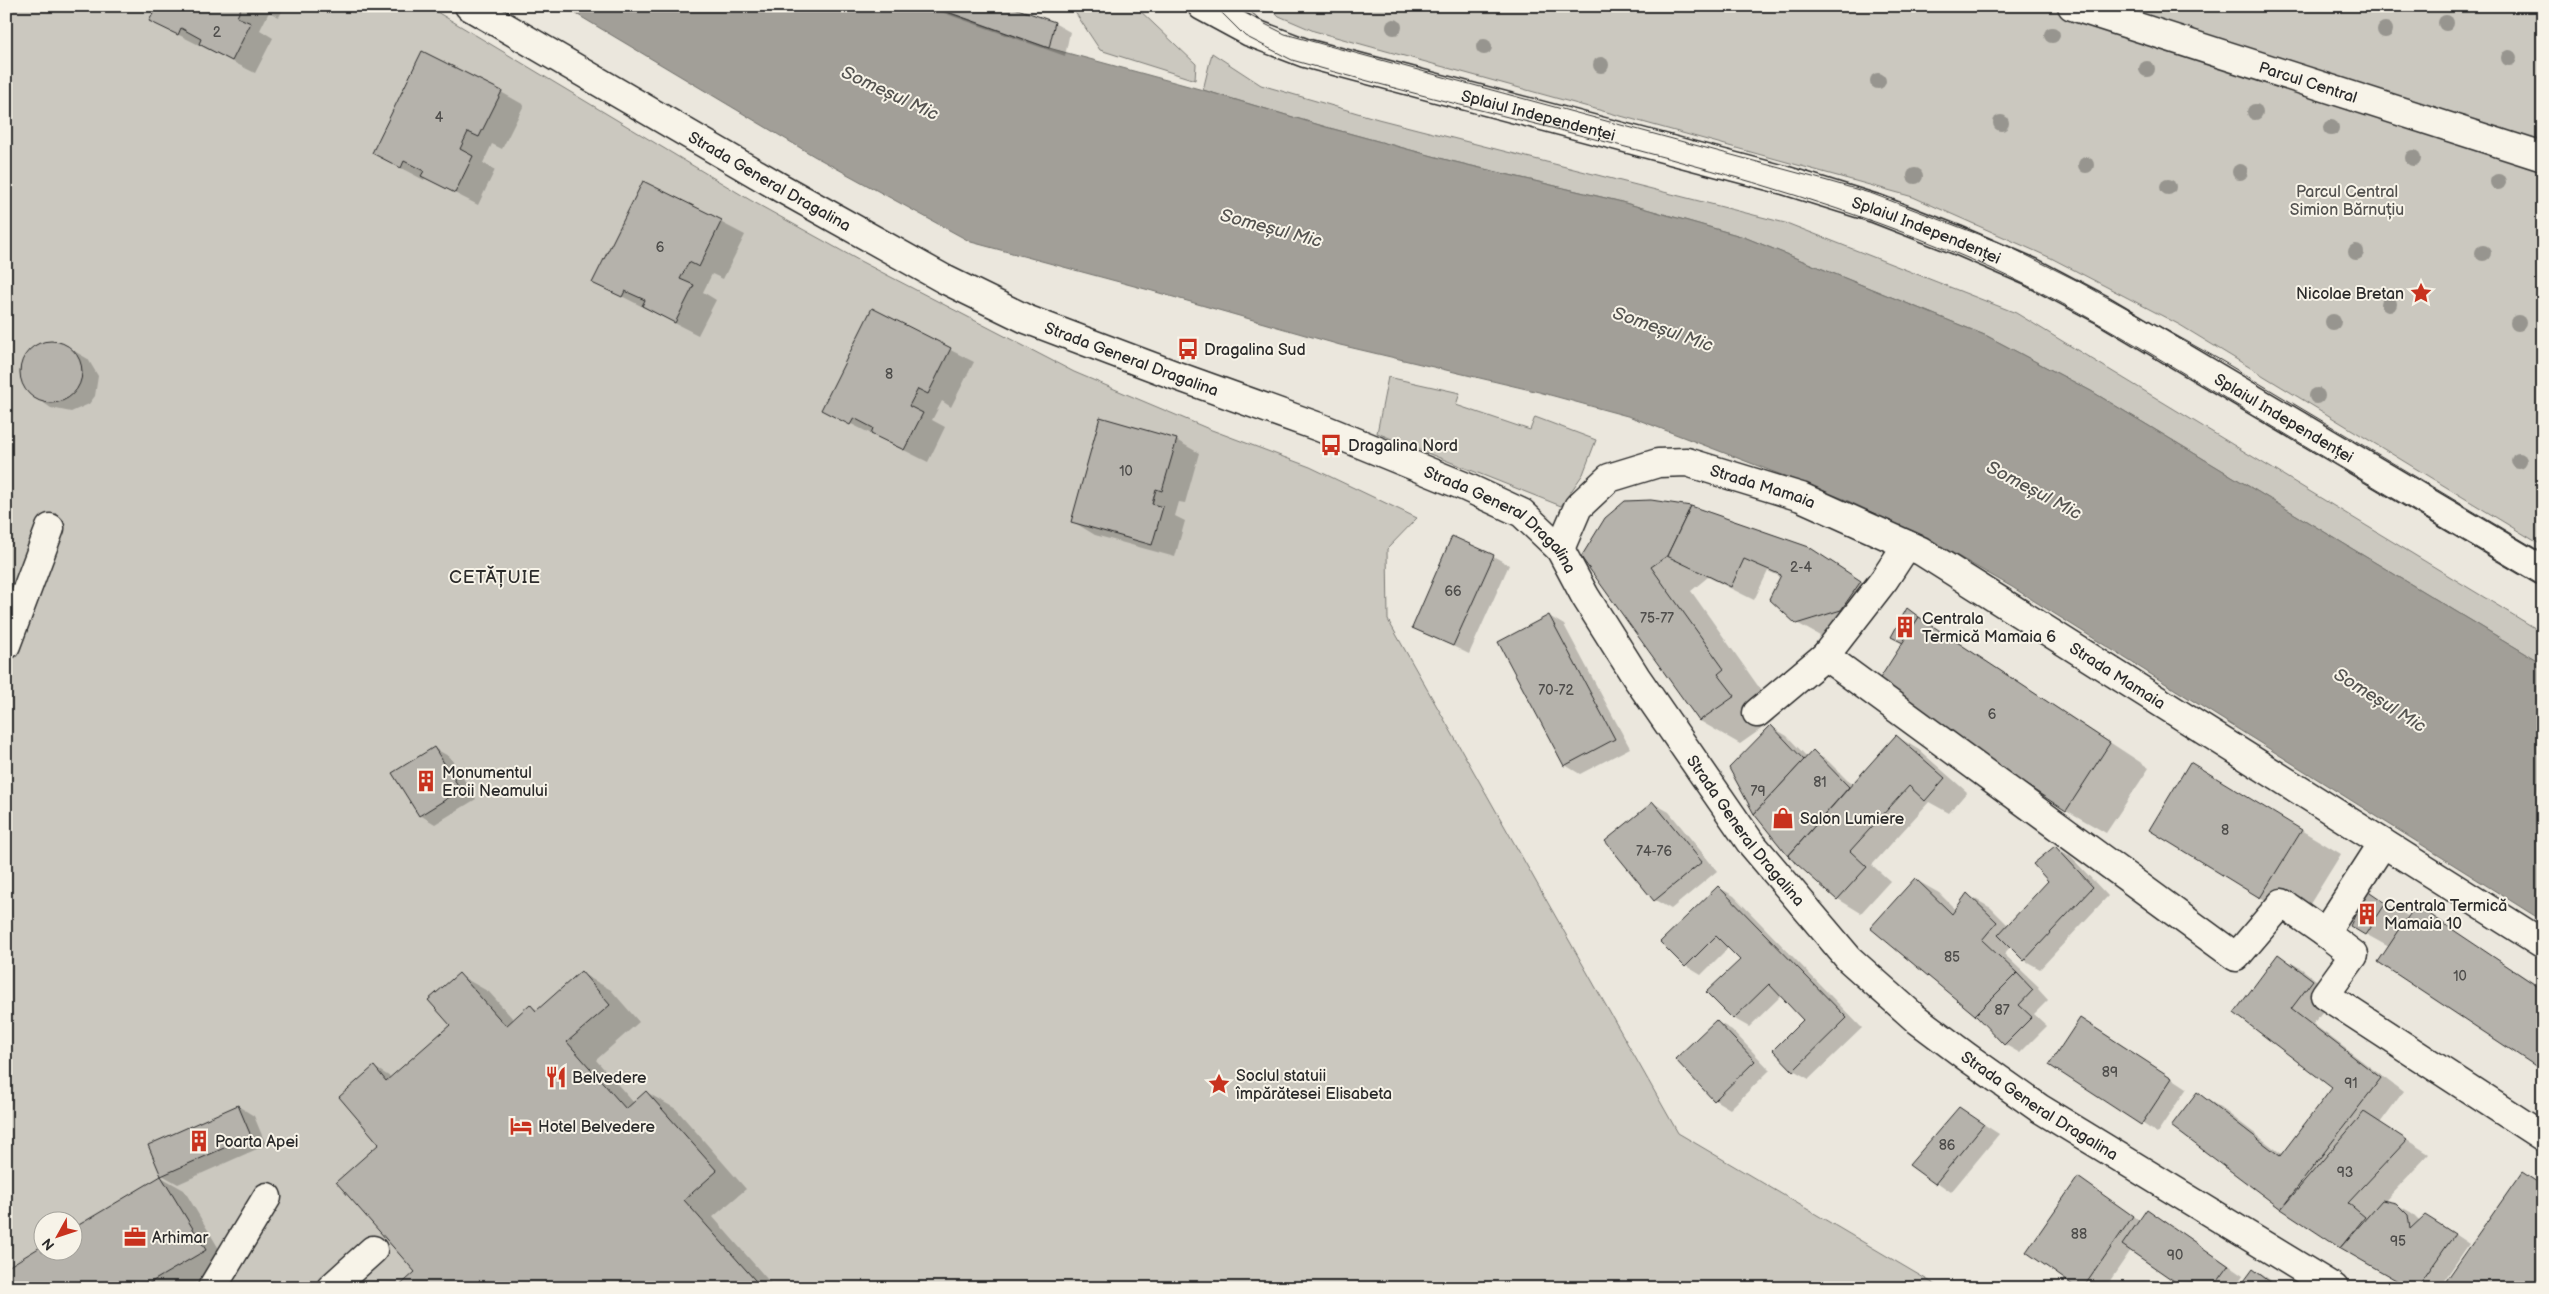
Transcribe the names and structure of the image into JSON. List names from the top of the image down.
{
  "streets": {
    "street": [
      "Parcul Central",
      "Splaiul Independenței",
      "Strada General Dragalina",
      "Strada Mamaia"
    ]
  },
  "crossings": [
    ["Strada General Dragalina", "Strada Mamaia"]
  ],
  "districts": ["CETĂȚUIE"],
  "water": ["Someșul Mic"],
  "parks": ["Parcul Central Simion Bărnuțiu"],
  "places": {
    "place": ["Nicolae Bretan", "Soclul statuii împărătesei Elisabeta"],
    "bus stop": ["Dragalina Sud", "Dragalina Nord"],
    "building": [
      "Centrala Termică Mamaia 6",
      "Monumentul Eroii Neamului",
      "Centrala Termică Mamaia 10",
      "Poarta Apei"
    ],
    "shop": ["Salon Lumiere"],
    "restaurant": ["Belvedere"],
    "hotel": ["Hotel Belvedere"],
    "office": ["Arhimar"]
  },
  "house_numbers": [
    "2",
    "4",
    "6",
    "8",
    "10",
    "2-4",
    "66",
    "75-77",
    "70-72",
    "6",
    "81",
    "79",
    "8",
    "74-76",
    "85",
    "10",
    "87",
    "89",
    "91",
    "86",
    "93",
    "88",
    "95",
    "90"
  ],
  "north": "bottom left"
}
